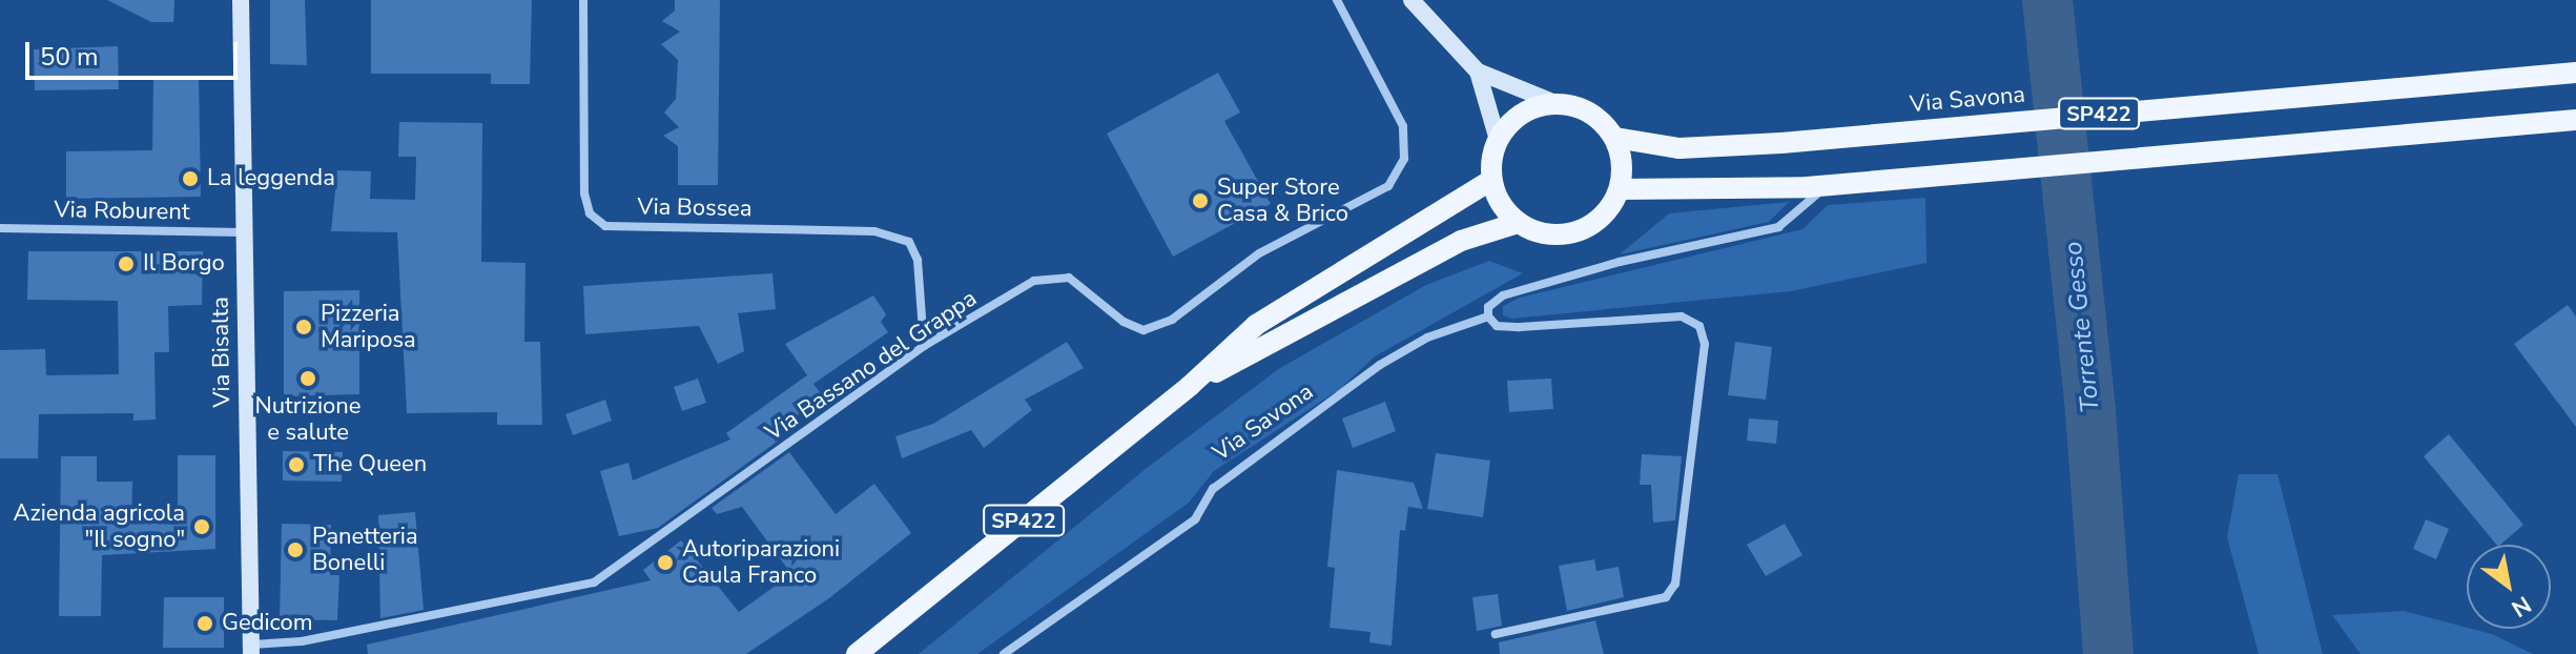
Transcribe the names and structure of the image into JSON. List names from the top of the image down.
{
  "streets": {
    "main road": ["Via Savona", "SP422"],
    "street": [
      "Via Bossea",
      "Via Roburent",
      "Via Bisalta",
      "Via Bassano del Grappa"
    ]
  },
  "crossings": [
    ["Via Savona", "SP422"],
    ["Via Bossea", "Via Bassano del Grappa"],
    ["Via Roburent", "Via Bisalta"],
    ["Via Bisalta", "Via Bassano del Grappa"]
  ],
  "water": ["Torrente Gesso"],
  "places": [
    "La leggenda",
    "Super Store Casa & Brico",
    "Il Borgo",
    "Pizzeria Mariposa",
    "Nutrizione e salute",
    "The Queen",
    "Azienda agricola \"Il sogno\"",
    "Panetteria Bonelli",
    "Autoriparazioni Caula Franco",
    "Gedicom"
  ],
  "scale_bar": "50 m",
  "north": "bottom right"
}
